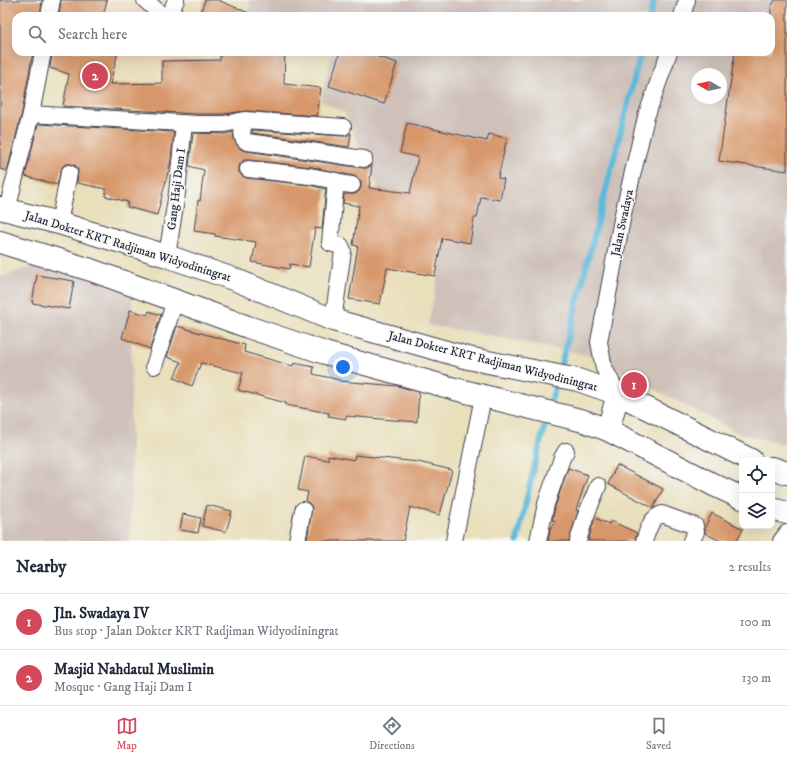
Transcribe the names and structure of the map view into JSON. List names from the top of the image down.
{
  "streets": {
    "main road": ["Jalan Dokter KRT Radjiman Widyodiningrat"],
    "street": ["Gang Haji Dam I", "Jalan Swadaya"]
  },
  "crossings": [
    ["Gang Haji Dam I", "Jalan Dokter KRT Radjiman Widyodiningrat"],
    ["Jalan Swadaya", "Jalan Dokter KRT Radjiman Widyodiningrat"]
  ],
  "north": "left",
  "page": {
    "search": "Search here",
    "pins": ["2", "1"],
    "heading": ["Nearby", "2 results"],
    "list": [
      {
        "mark": "1",
        "name": "Jln. Swadaya IV",
        "note": "Bus stop · Jalan Dokter KRT Radjiman Widyodiningrat",
        "value": "100 m"
      },
      {
        "mark": "2",
        "name": "Masjid Nahdatul Muslimin",
        "note": "Mosque · Gang Haji Dam I",
        "value": "130 m"
      }
    ],
    "nav": ["Map", "Directions", "Saved"]
  }
}
